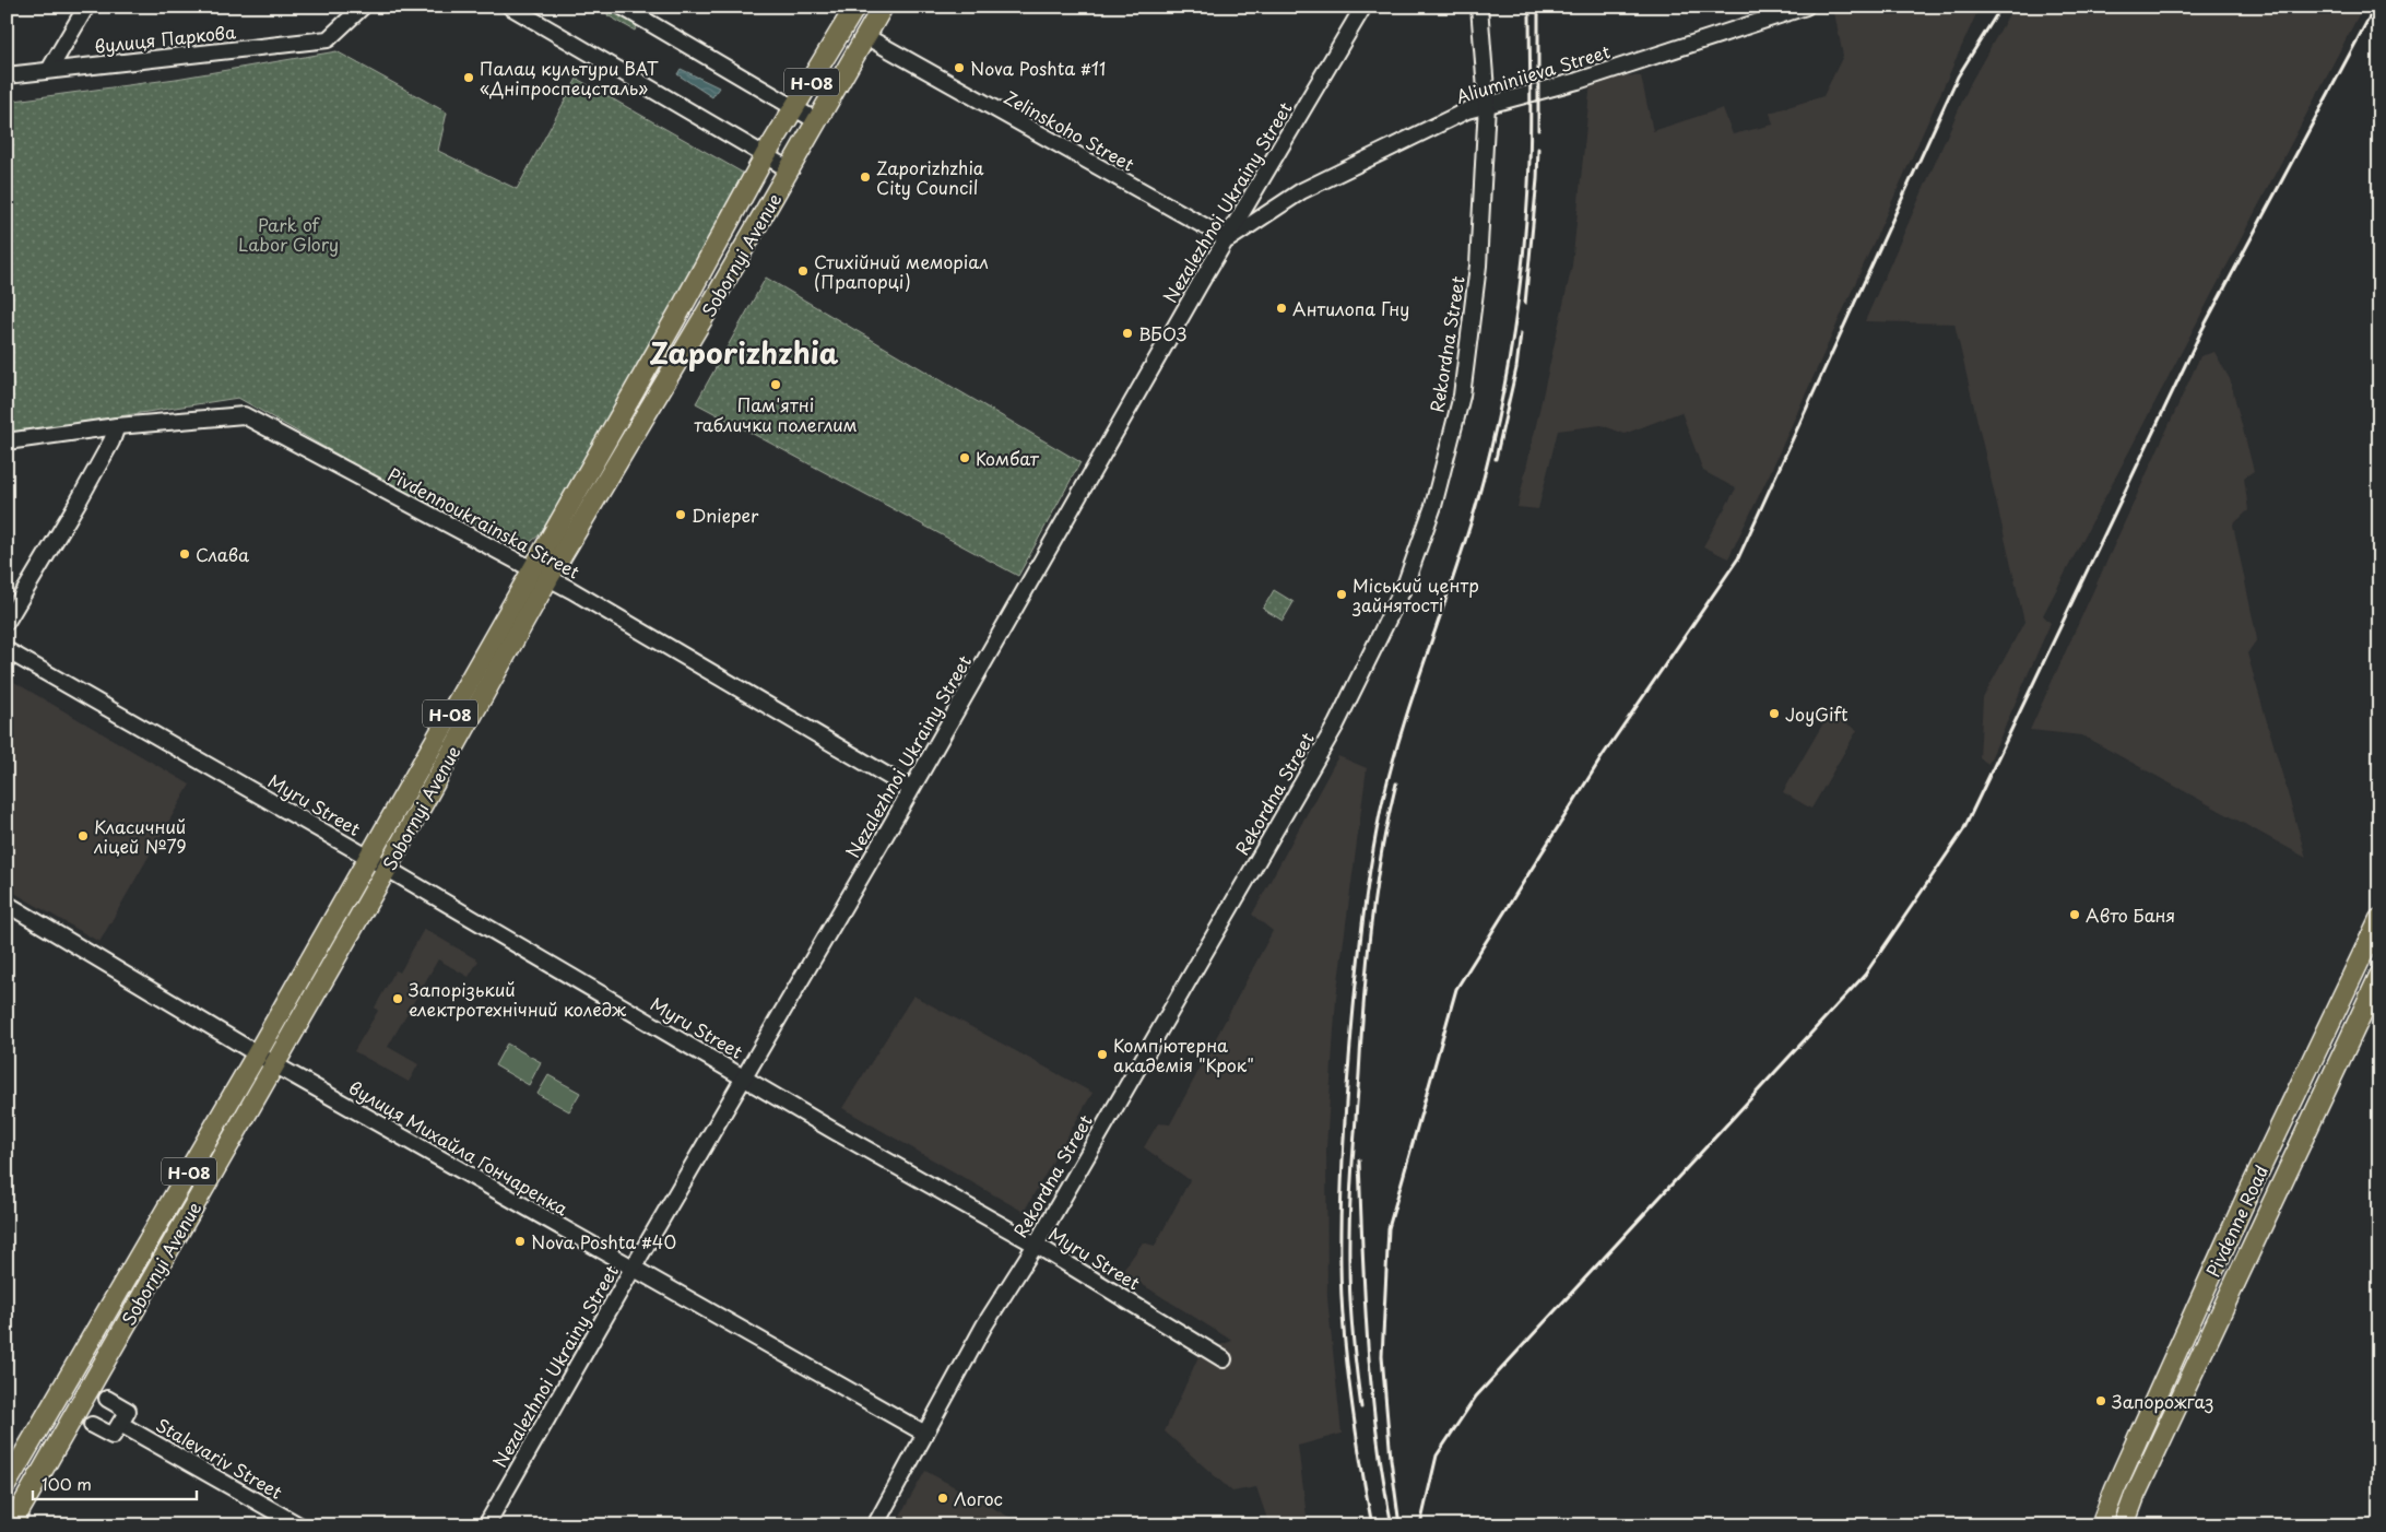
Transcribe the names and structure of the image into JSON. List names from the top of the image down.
{
  "streets": {
    "main road": ["Н-08", "Sobornyi Avenue", "Pivdenne Road"],
    "street": [
      "вулиця Паркова",
      "Aliuminiieva Street",
      "Zelinskoho Street",
      "Nezalezhnoi Ukrainy Street",
      "Rekordna Street",
      "Pivdennoukrainska Street",
      "Myru Street",
      "вулиця Михайла Гончаренка",
      "Stalevariv Street"
    ]
  },
  "crossings": [
    ["Aliuminiieva Street", "Zelinskoho Street"],
    ["Aliuminiieva Street", "Nezalezhnoi Ukrainy Street"],
    ["Aliuminiieva Street", "Rekordna Street"],
    ["Zelinskoho Street", "Nezalezhnoi Ukrainy Street"],
    ["Zelinskoho Street", "Sobornyi Avenue"],
    ["Nezalezhnoi Ukrainy Street", "Pivdennoukrainska Street"],
    ["Nezalezhnoi Ukrainy Street", "Myru Street"],
    ["Nezalezhnoi Ukrainy Street", "вулиця Михайла Гончаренка"],
    ["Sobornyi Avenue", "Pivdennoukrainska Street"],
    ["Sobornyi Avenue", "Myru Street"],
    ["Sobornyi Avenue", "вулиця Михайла Гончаренка"],
    ["Rekordna Street", "Myru Street"],
    ["Rekordna Street", "вулиця Михайла Гончаренка"]
  ],
  "districts": ["Zaporizhzhia"],
  "parks": ["Park of Labor Glory"],
  "places": [
    "Nova Poshta #11",
    "Палац культури ВАТ «Дніпроспецсталь»",
    "Zaporizhzhia City Council",
    "Стихійний меморіал (Прапорці)",
    "Антилопа Гну",
    "ВБОЗ",
    "Пам'ятні таблички полеглим",
    "Комбат",
    "Dnieper",
    "Слава",
    "Міський центр зайнятості",
    "JoyGift",
    "Класичний ліцей №79",
    "Авто Баня",
    "Запорізький електротехнічний коледж",
    "Комп'ютерна академія \"Крок\"",
    "Nova Poshta #40",
    "Запорожгаз",
    "Логос"
  ],
  "scale_bar": "100 m"
}
